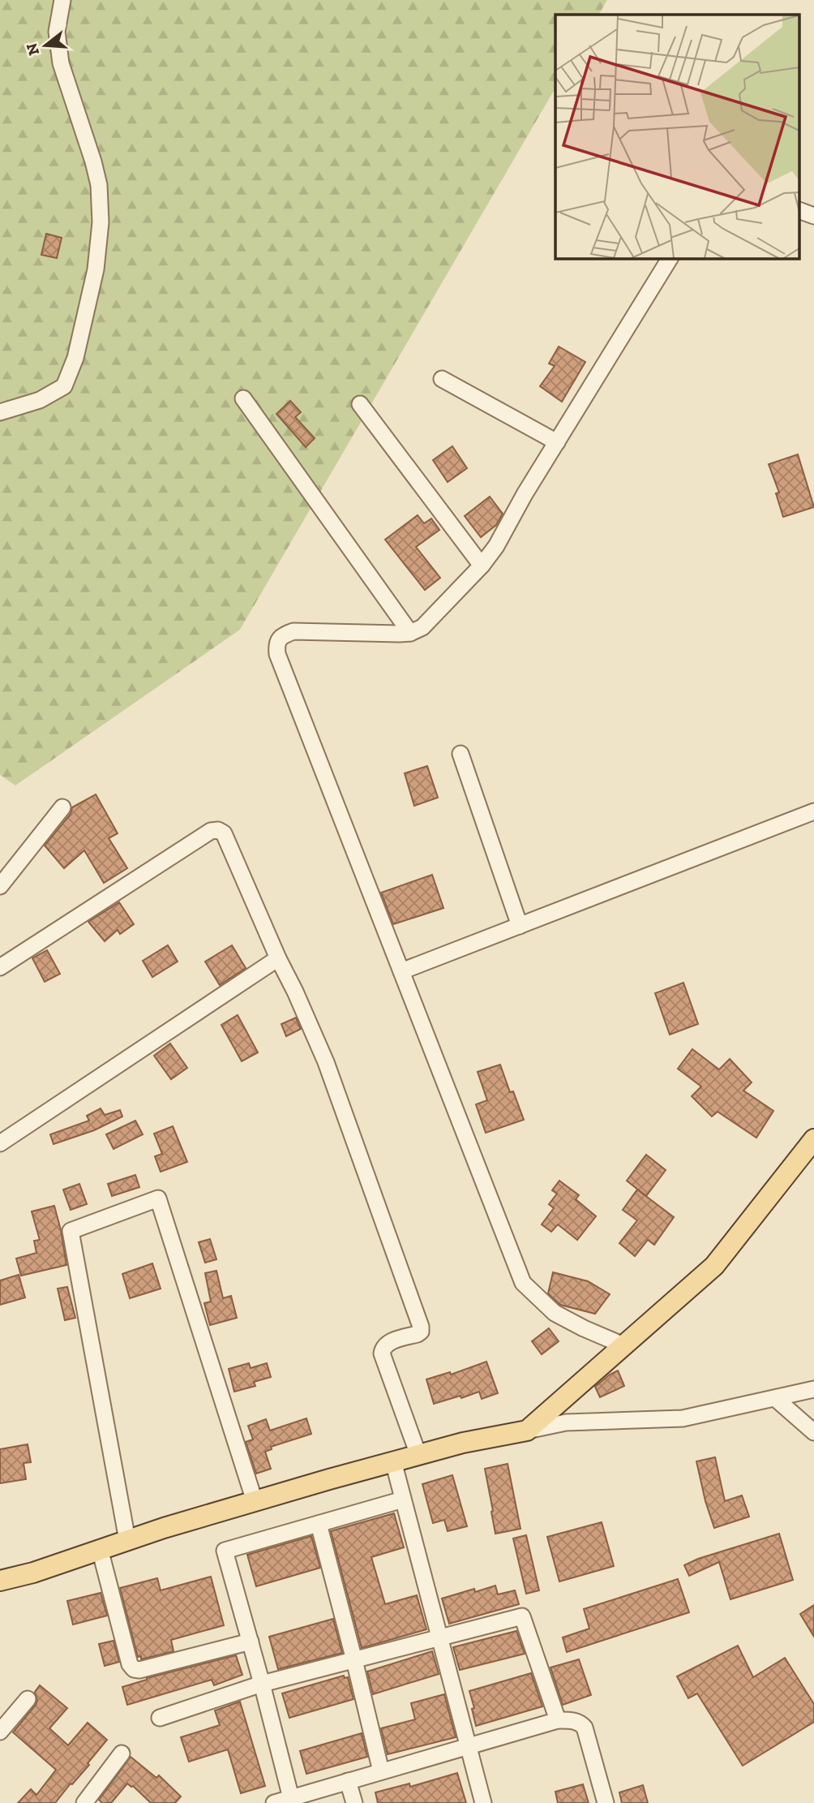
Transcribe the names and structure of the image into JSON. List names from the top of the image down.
{
  "north": "left"
}
